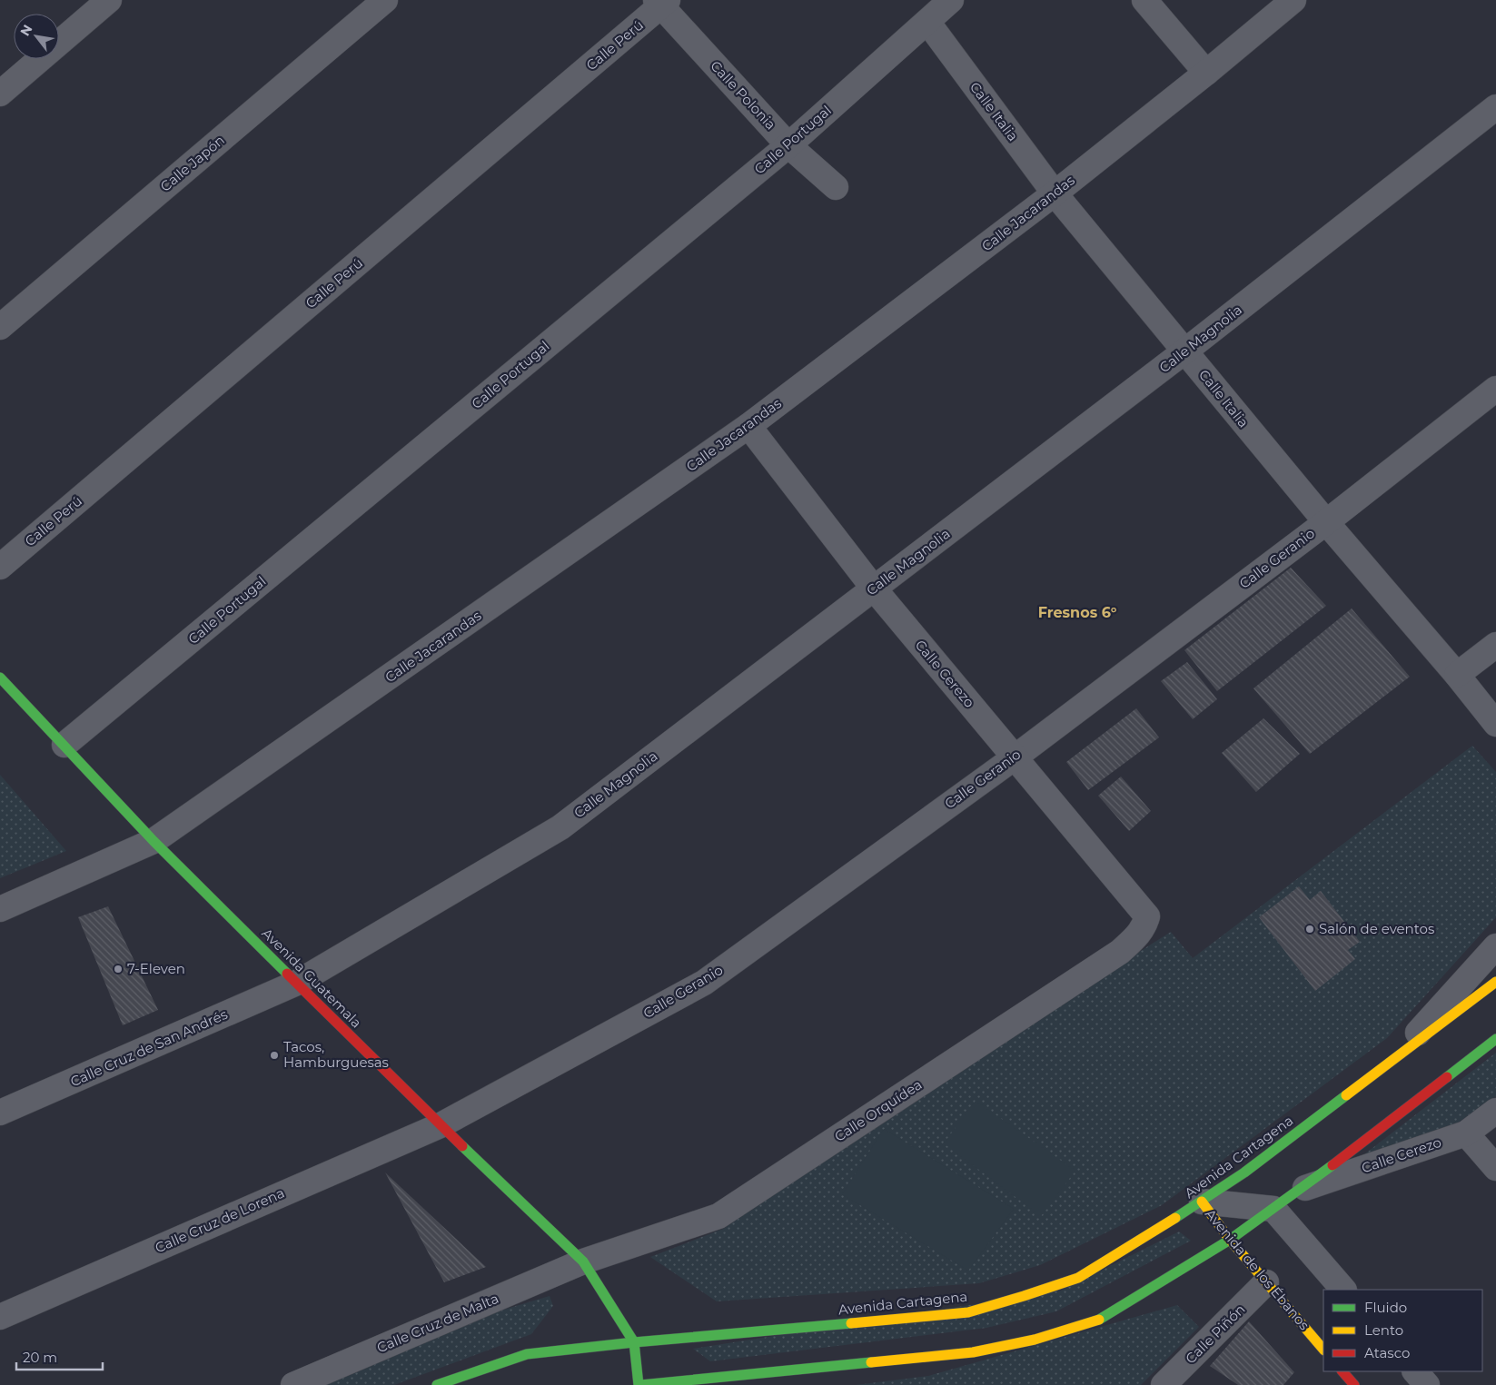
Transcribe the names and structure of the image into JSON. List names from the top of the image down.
{
  "streets": {
    "street": [
      "Calle Perú",
      "Calle Polonia",
      "Calle Italia",
      "Calle Portugal",
      "Calle Japón",
      "Calle Jacarandas",
      "Calle Magnolia",
      "Calle Geranio",
      "Calle Cerezo",
      "Avenida Guatemala",
      "Calle Cruz de San Andrés",
      "Calle Orquídea",
      "Avenida Cartagena",
      "Calle Cruz de Lorena",
      "Avenida de los Ébanos",
      "Calle Cruz de Malta",
      "Calle Piñón"
    ]
  },
  "crossings": [
    ["Calle Perú", "Calle Polonia"],
    ["Calle Polonia", "Calle Portugal"],
    ["Calle Italia", "Calle Portugal"],
    ["Calle Italia", "Calle Jacarandas"],
    ["Calle Italia", "Calle Magnolia"],
    ["Calle Italia", "Calle Geranio"],
    ["Calle Portugal", "Avenida Guatemala"],
    ["Calle Jacarandas", "Calle Cerezo"],
    ["Calle Jacarandas", "Avenida Guatemala"],
    ["Calle Magnolia", "Calle Cerezo"],
    ["Calle Magnolia", "Avenida Guatemala"],
    ["Calle Magnolia", "Calle Cruz de San Andrés"],
    ["Calle Geranio", "Calle Cerezo"],
    ["Calle Geranio", "Avenida Guatemala"],
    ["Calle Geranio", "Calle Cruz de Lorena"],
    ["Calle Cerezo", "Calle Orquídea"],
    ["Avenida Guatemala", "Calle Cruz de San Andrés"],
    ["Avenida Guatemala", "Calle Orquídea"],
    ["Avenida Guatemala", "Avenida Cartagena"],
    ["Avenida Guatemala", "Calle Cruz de Lorena"],
    ["Avenida Guatemala", "Calle Cruz de Malta"],
    ["Calle Orquídea", "Calle Cruz de Malta"],
    ["Avenida Cartagena", "Avenida de los Ébanos"],
    ["Avenida de los Ébanos", "Calle Piñón"]
  ],
  "districts": ["Fresnos 6°"],
  "places": ["Salón de eventos", "7-Eleven", "Tacos, Hamburguesas"],
  "legend": ["Fluido", "Lento", "Atasco"],
  "scale_bar": "20 m",
  "north": "top left"
}
